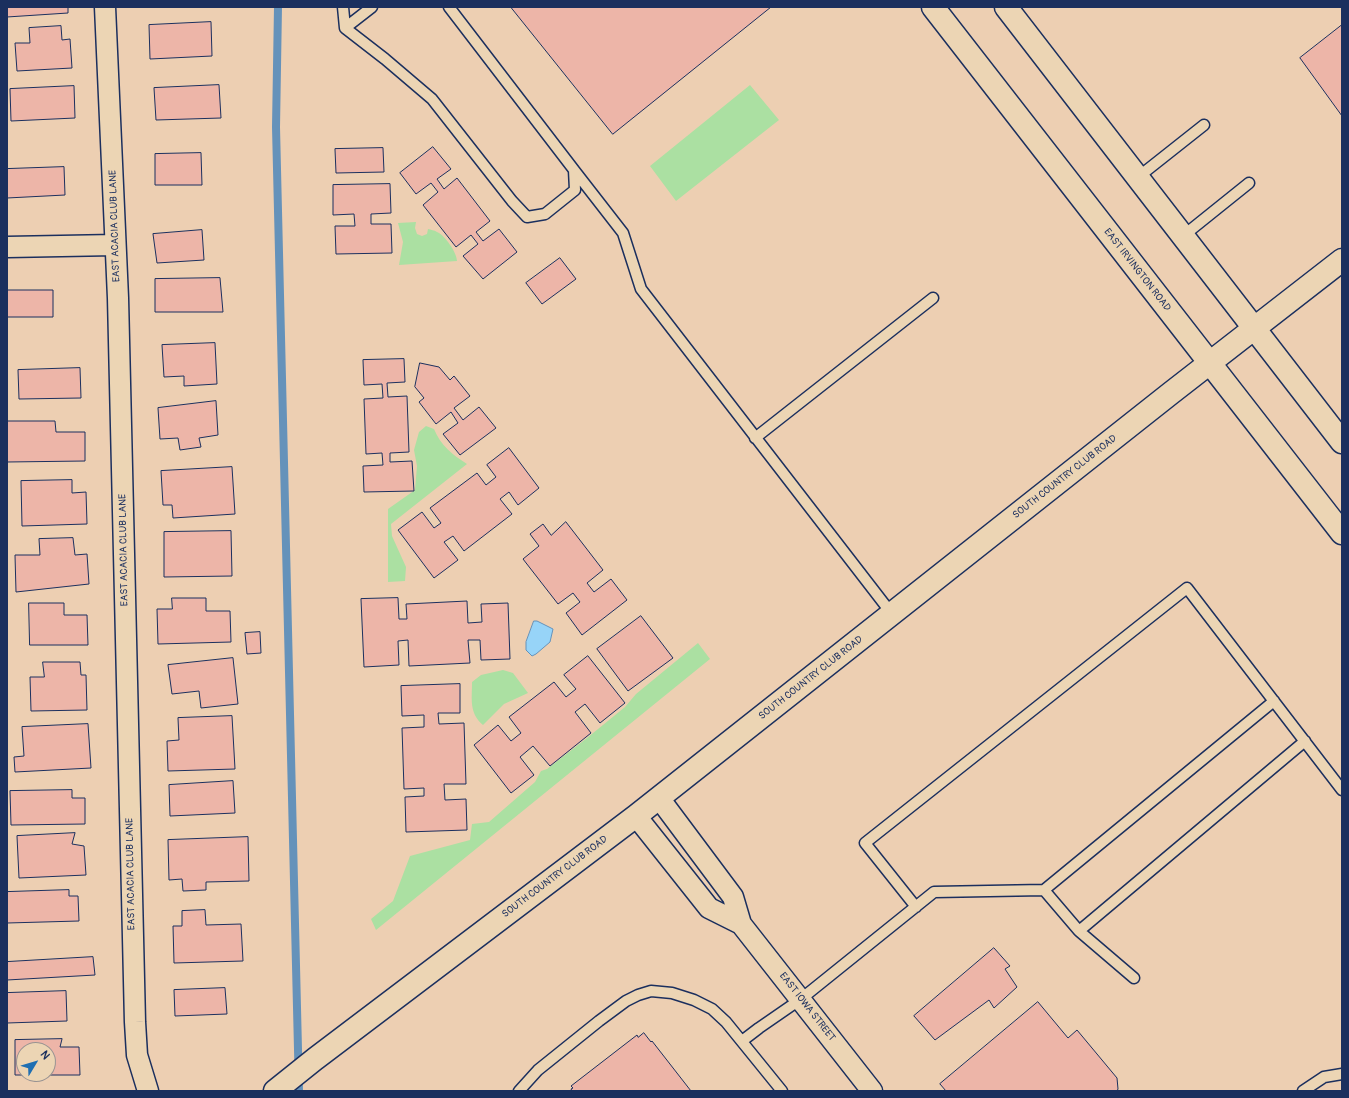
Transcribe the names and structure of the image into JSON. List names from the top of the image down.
{
  "streets": {
    "street": [
      "EAST ACACIA CLUB LANE",
      "EAST IRVINGTON ROAD",
      "SOUTH COUNTRY CLUB ROAD",
      "EAST IOWA STREET"
    ]
  },
  "crossings": [
    ["EAST IRVINGTON ROAD", "SOUTH COUNTRY CLUB ROAD"],
    ["SOUTH COUNTRY CLUB ROAD", "EAST IOWA STREET"]
  ],
  "north": "top right"
}
